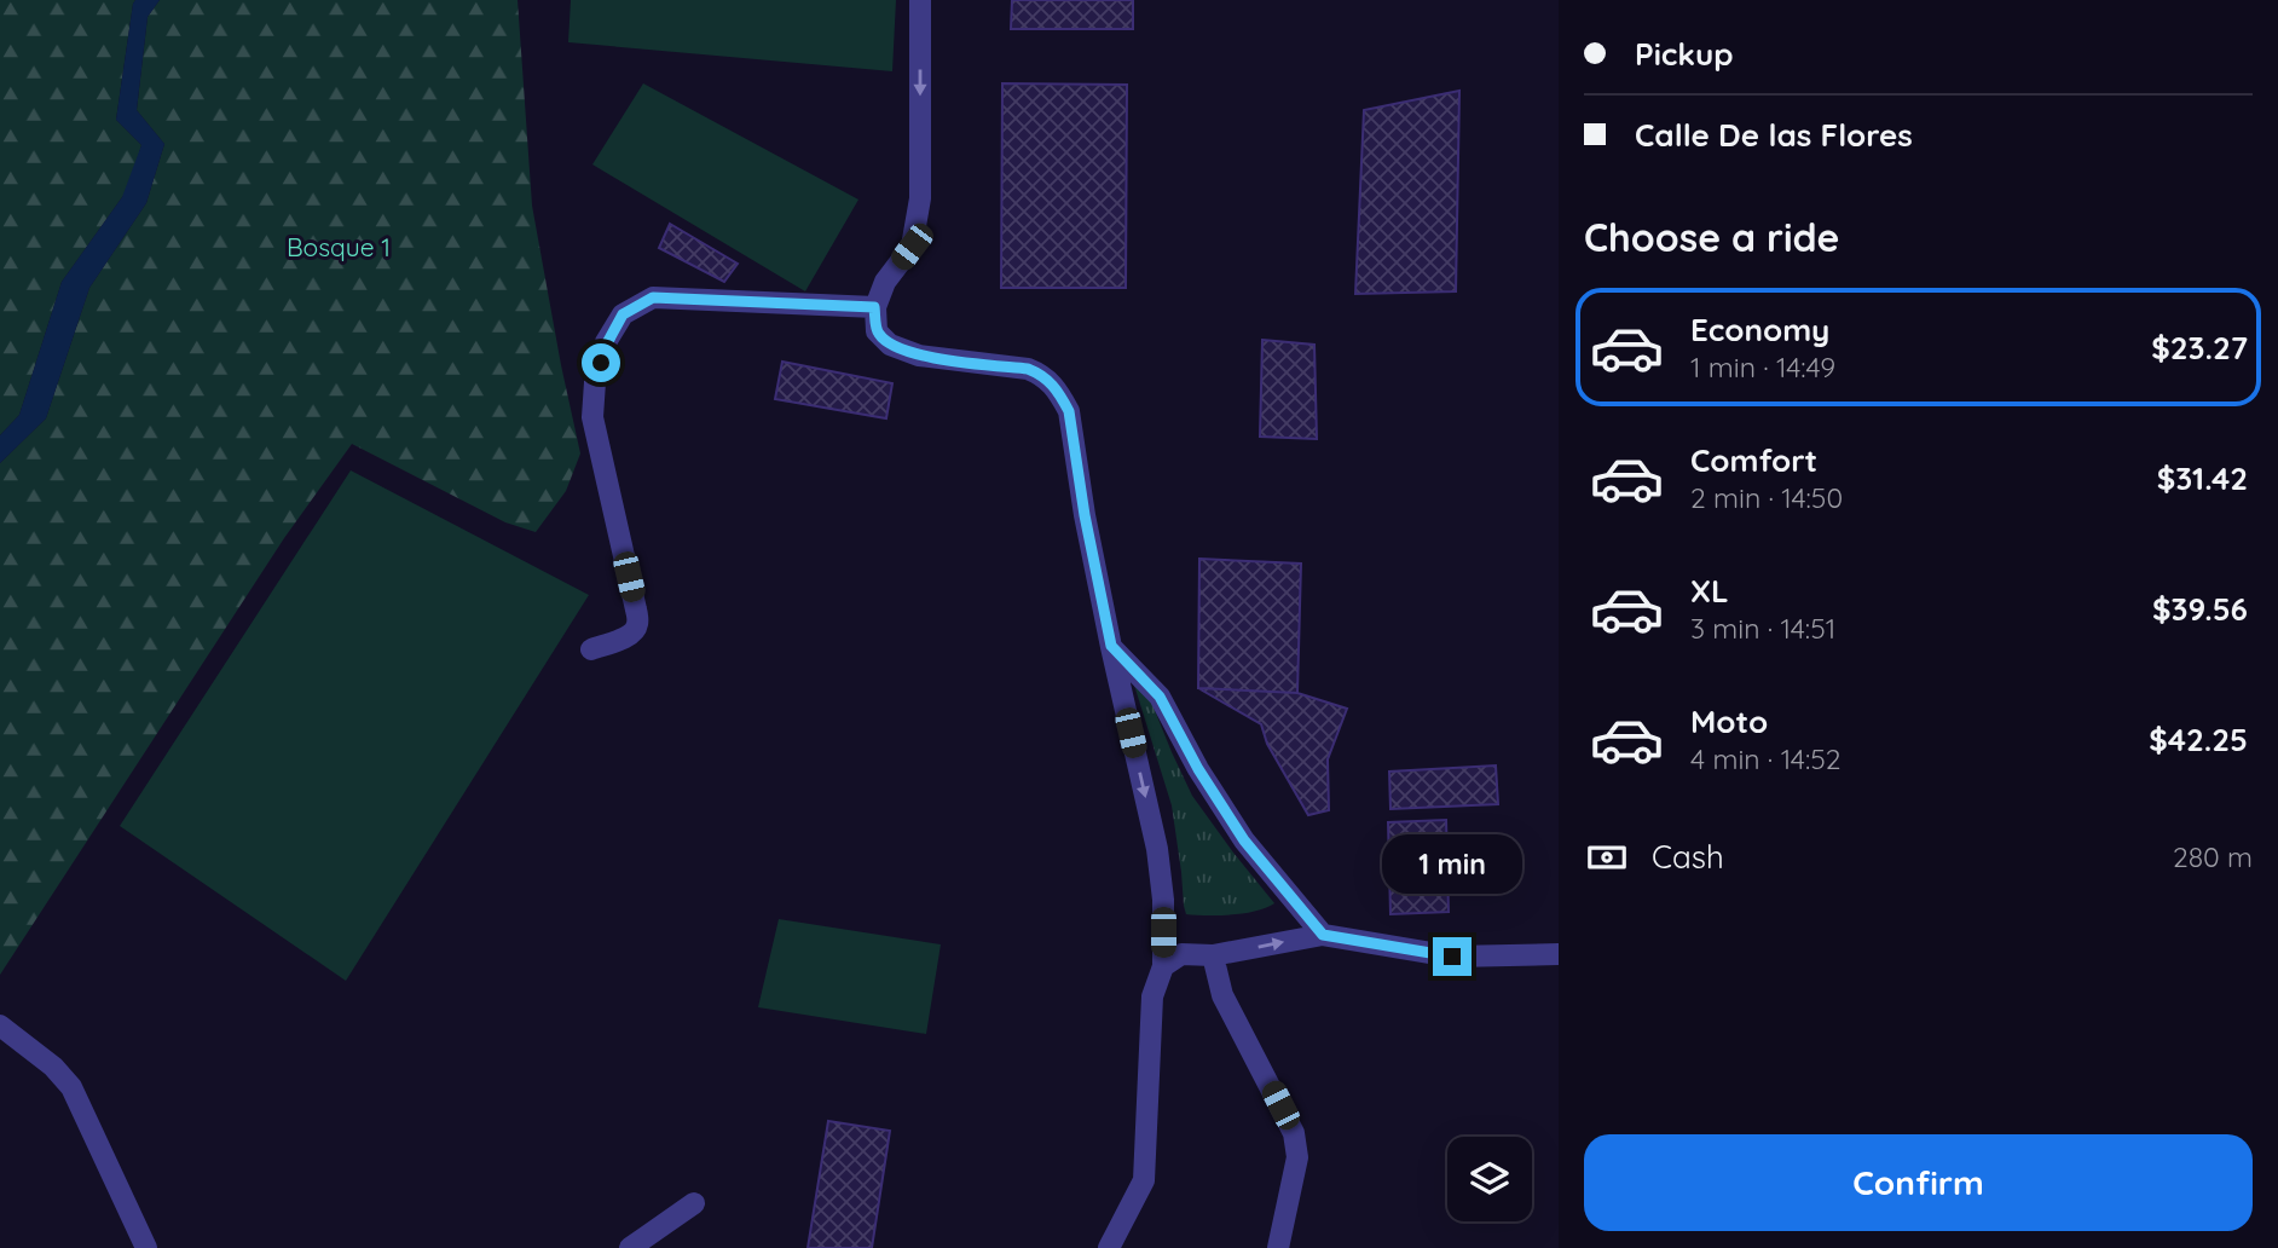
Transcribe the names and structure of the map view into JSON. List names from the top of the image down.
{
  "parks": ["Bosque 1"],
  "page": {
    "banner": ["Pickup", "Calle De las Flores"],
    "heading": "Choose a ride",
    "list": [
      {
        "name": "Economy",
        "note": "1 min · 14:49",
        "value": "$23.27"
      },
      {
        "name": "Comfort",
        "note": "2 min · 14:50",
        "value": "$31.42"
      },
      {
        "name": "XL",
        "note": "3 min · 14:51",
        "value": "$39.56"
      },
      {
        "name": "Moto",
        "note": "4 min · 14:52",
        "value": "$42.25"
      }
    ],
    "pay": ["Cash", "280 m"],
    "bubble": "1 min",
    "buttons": "Confirm"
  }
}
